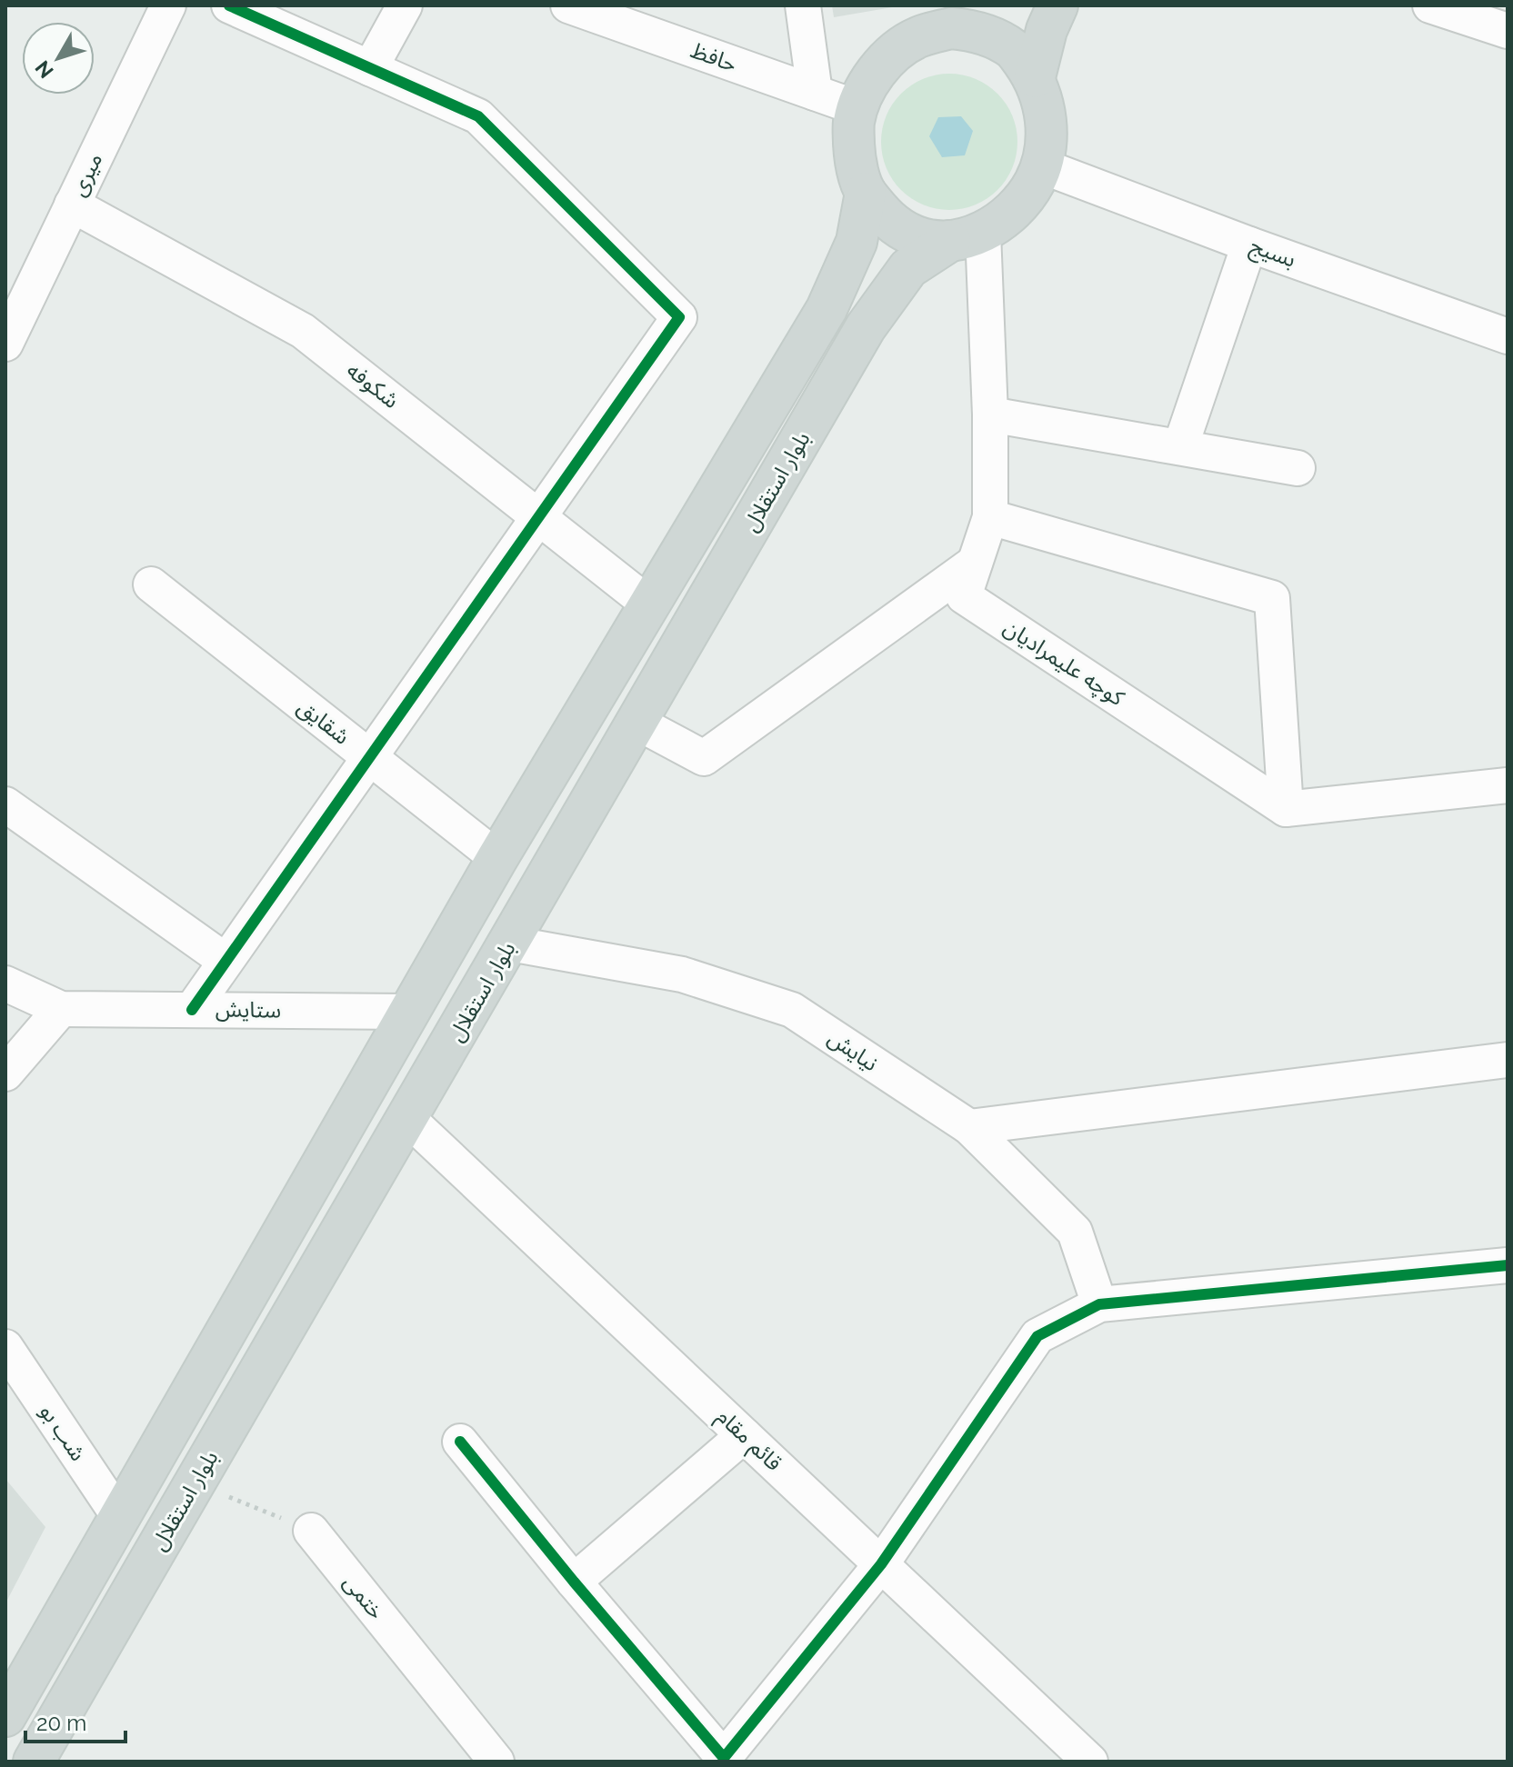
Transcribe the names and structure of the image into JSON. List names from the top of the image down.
{
  "streets": {
    "main road": ["بلوار استقلال"],
    "street": [
      "حافظ",
      "میری",
      "بسیج",
      "شکوفه",
      "کوچه علیمرادیان",
      "شقایق",
      "ستایش",
      "نیایش",
      "شب بو",
      "قائم مقام",
      "ختمی"
    ]
  },
  "crossings": [
    ["حافظ", "بسیج"],
    ["حافظ", "بلوار استقلال"],
    ["حافظ", "کوچه علیمرادیان"],
    ["میری", "شکوفه"],
    ["بسیج", "بلوار استقلال"],
    ["بسیج", "کوچه علیمرادیان"],
    ["شکوفه", "بلوار استقلال"],
    ["بلوار استقلال", "کوچه علیمرادیان"],
    ["بلوار استقلال", "شقایق"],
    ["بلوار استقلال", "ستایش"],
    ["بلوار استقلال", "نیایش"],
    ["بلوار استقلال", "شب بو"],
    ["بلوار استقلال", "قائم مقام"]
  ],
  "scale_bar": "20 m",
  "north": "bottom left"
}
